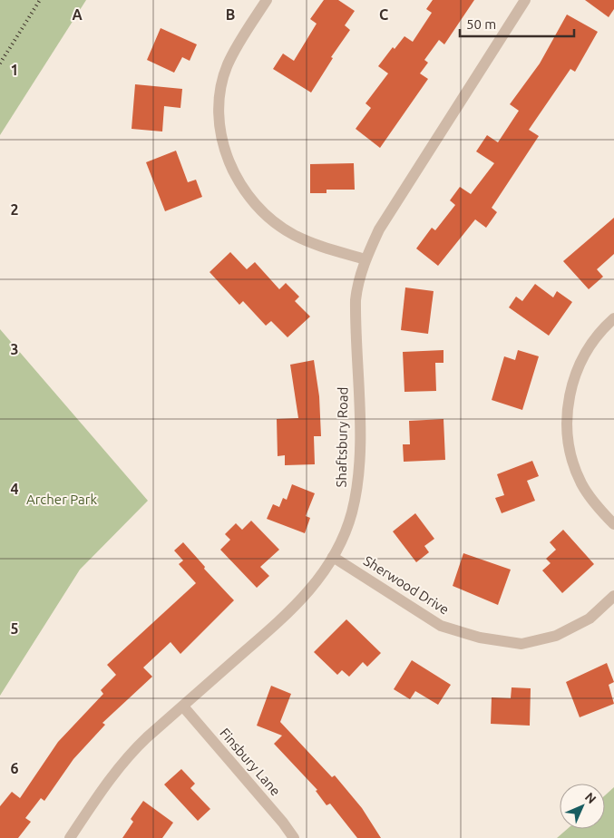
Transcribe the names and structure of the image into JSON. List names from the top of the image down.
{
  "streets": {
    "street": ["Shaftsbury Road", "Sherwood Drive", "Finsbury Lane"]
  },
  "crossings": [
    ["Shaftsbury Road", "Sherwood Drive"],
    ["Shaftsbury Road", "Finsbury Lane"]
  ],
  "parks": ["Archer Park"],
  "scale_bar": "50 m",
  "north": "top right",
  "grid": {
    "columns": ["A", "B", "C"],
    "rows": [
      "1",
      "2",
      "3",
      "4",
      "5",
      "6"
    ]
  }
}
